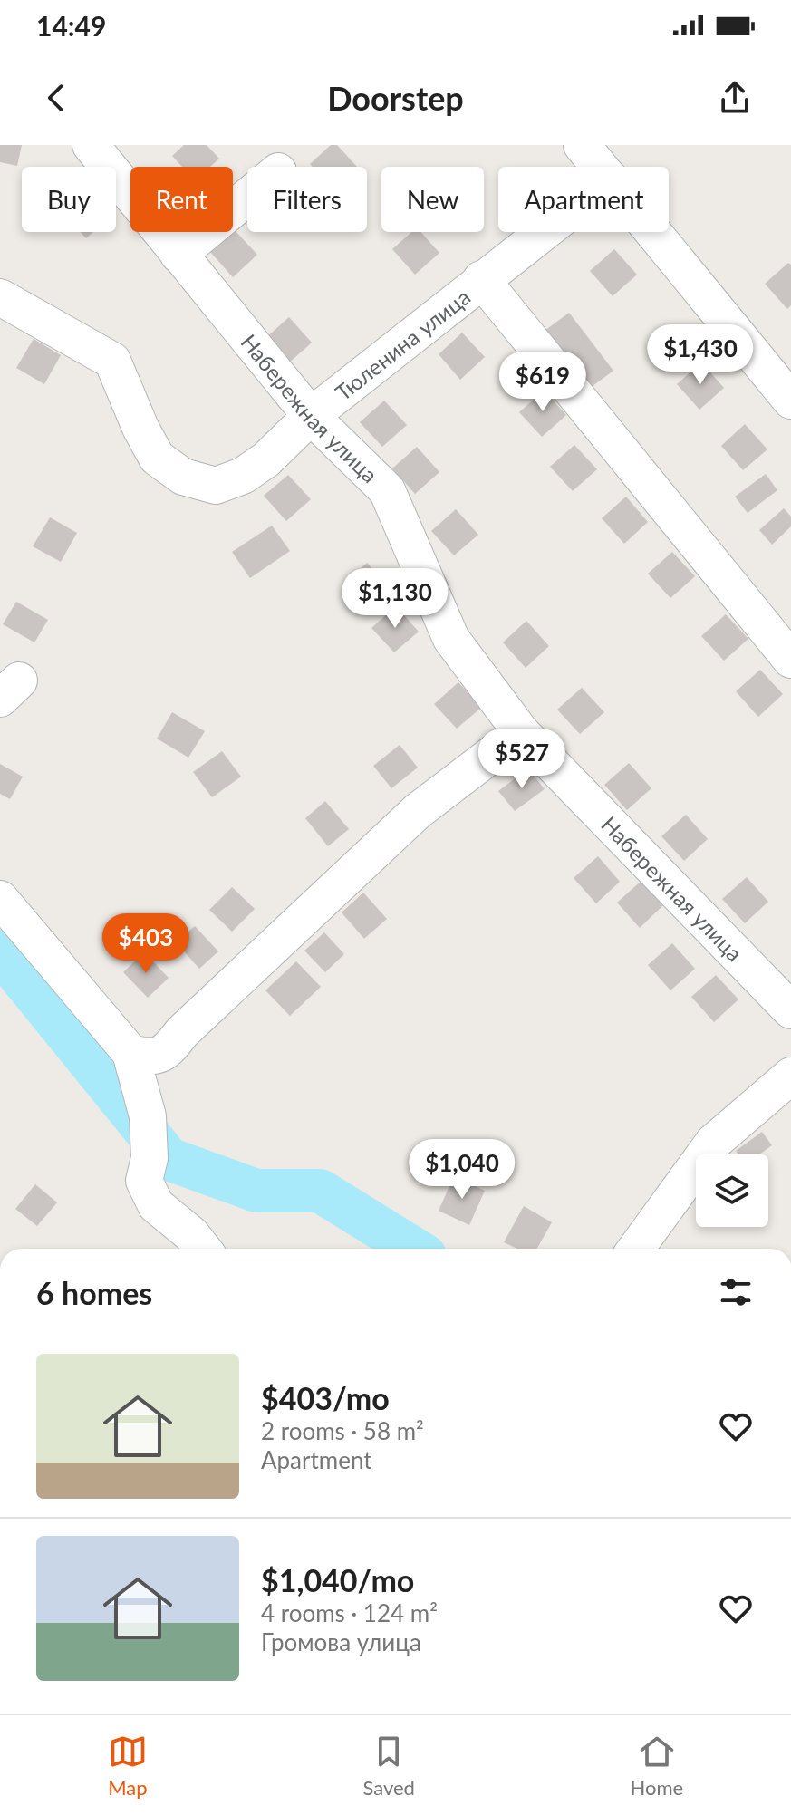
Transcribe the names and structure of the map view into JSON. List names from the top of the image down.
{
  "streets": {
    "street": ["Тюленина улица", "Набережная улица"]
  },
  "crossings": [
    ["Тюленина улица", "Набережная улица"]
  ],
  "page": {
    "status": "14:49",
    "header": "Doorstep",
    "chip": [
      "Buy",
      "Rent",
      "Filters",
      "New",
      "Apartment"
    ],
    "price": [
      "$1,430",
      "$619",
      "$1,130",
      "$527",
      "$403",
      "$1,040"
    ],
    "heading": "6 homes",
    "list": [
      {
        "name": "$403/mo",
        "note": "2 rooms · 58 m² · Apartment"
      },
      {
        "name": "$1,040/mo",
        "note": "4 rooms · 124 m² · Громова улица"
      }
    ],
    "tabs": ["Map", "Saved", "Home"]
  }
}
